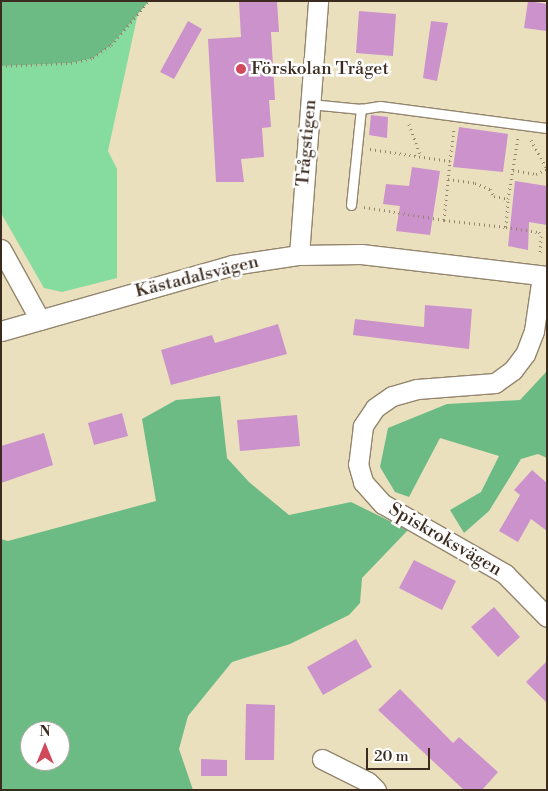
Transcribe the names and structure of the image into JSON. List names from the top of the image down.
{
  "streets": {
    "street": ["Trågstigen", "Kästadalsvägen", "Spiskroksvägen"]
  },
  "crossings": [
    ["Trågstigen", "Kästadalsvägen"],
    ["Kästadalsvägen", "Spiskroksvägen"]
  ],
  "places": ["Förskolan Tråget"],
  "scale_bar": "20 m",
  "north": "top"
}
